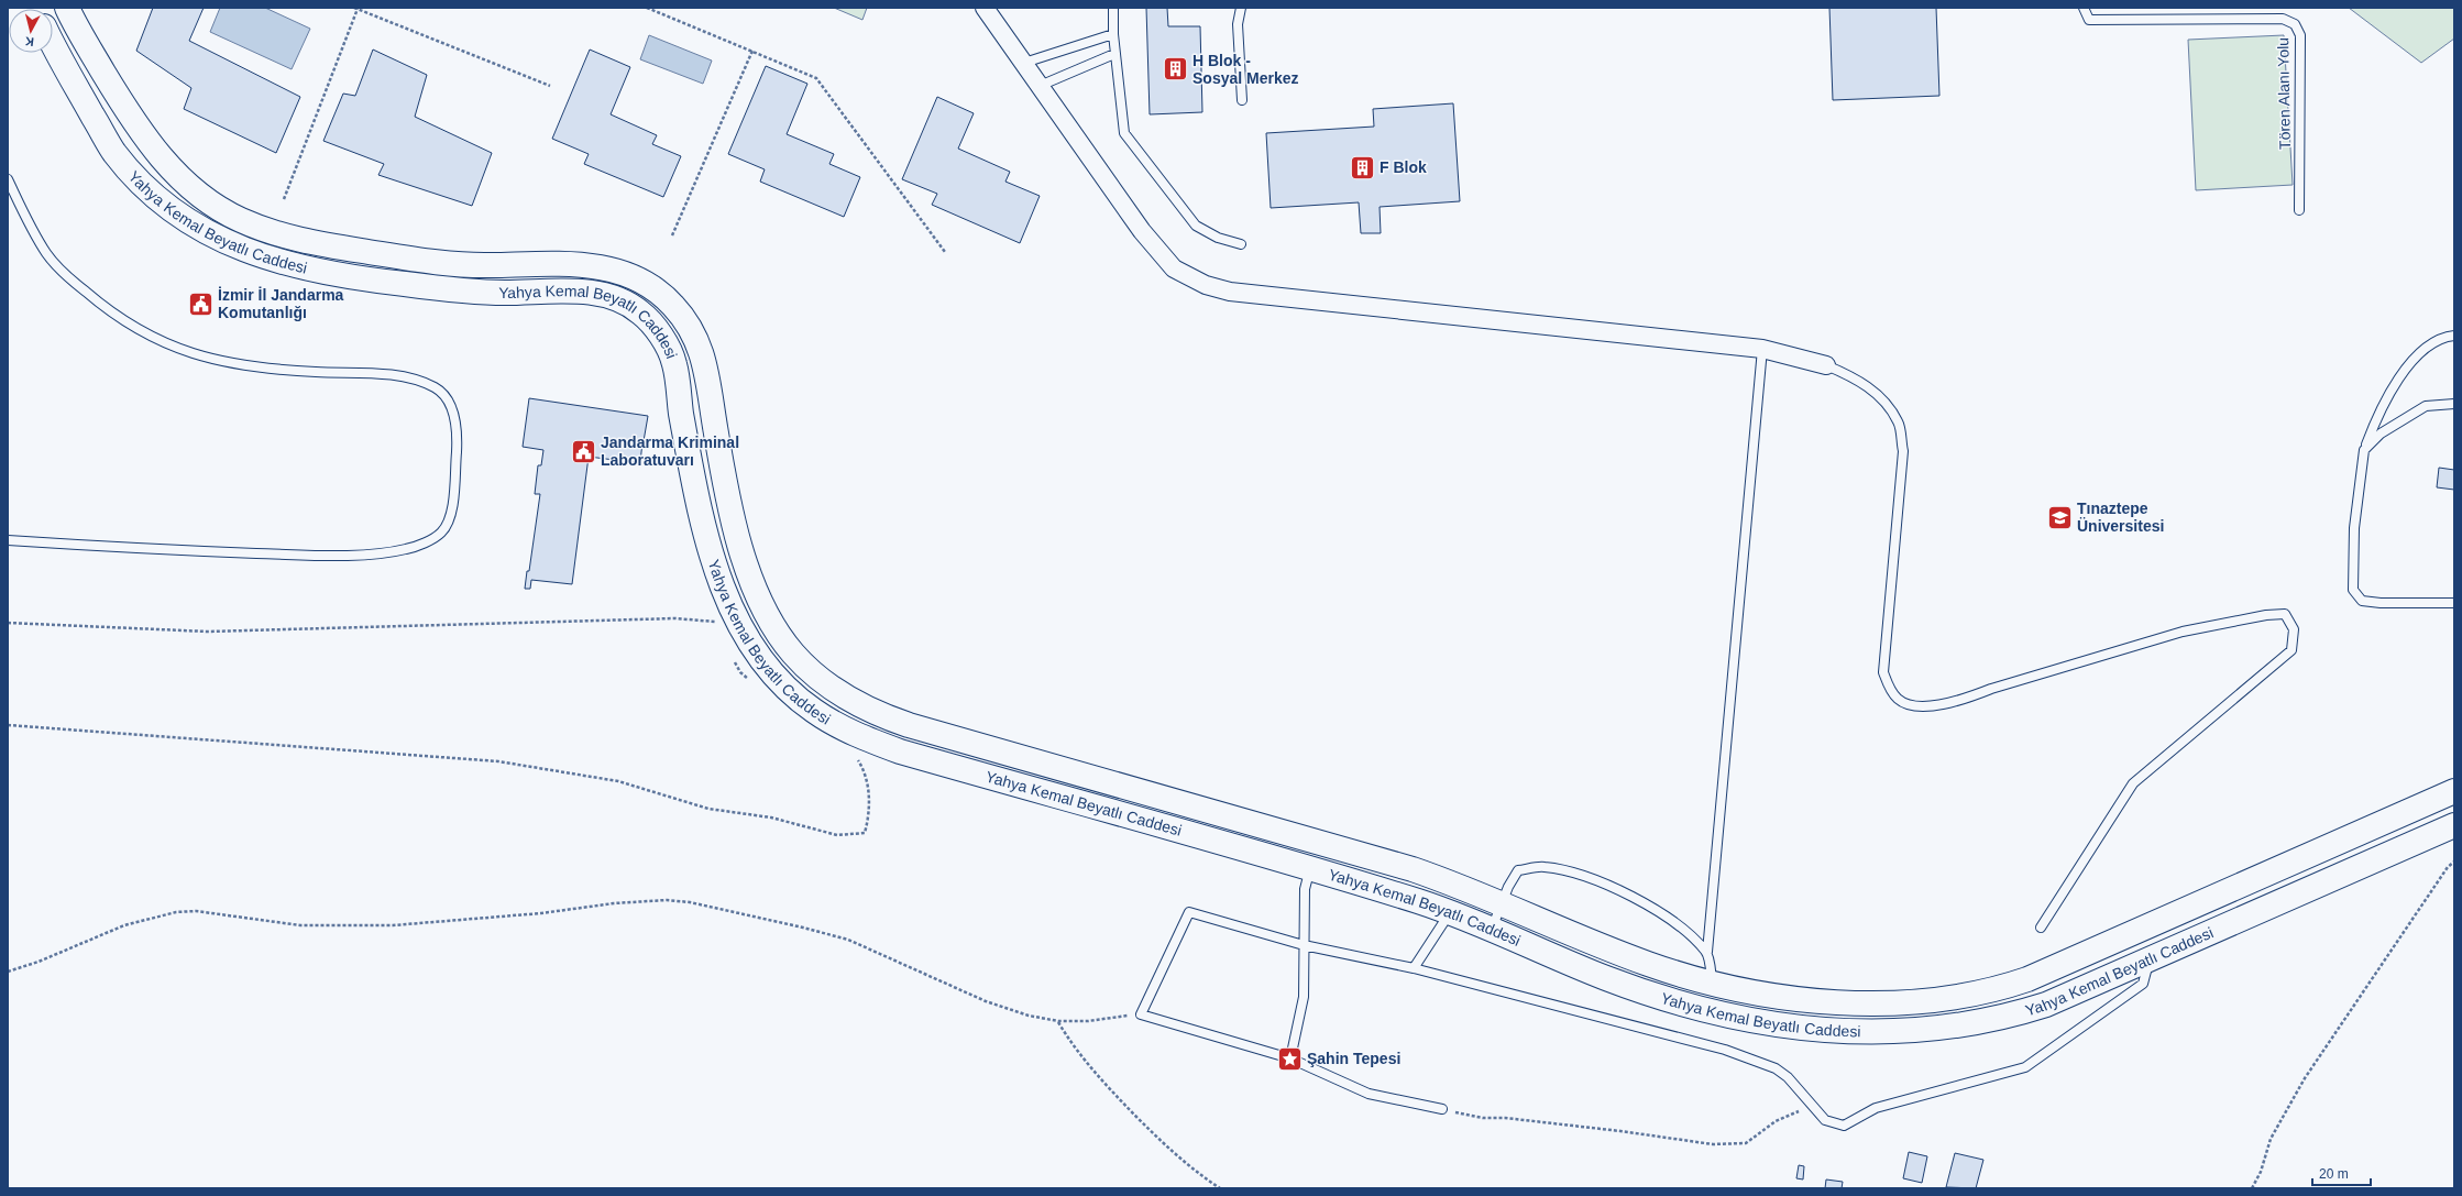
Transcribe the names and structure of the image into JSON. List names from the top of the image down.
{
  "streets": {
    "main road": ["Yahya Kemal Beyatlı Caddesi"],
    "lane": ["Tören Alanı Yolu"]
  },
  "places": {
    "building": ["H Blok - Sosyal Merkez", "F Blok"],
    "public building": ["İzmir İl Jandarma Komutanlığı", "Jandarma Kriminal Laboratuvarı"],
    "school or university": ["Tınaztepe Üniversitesi"],
    "place": ["Şahin Tepesi"]
  },
  "scale_bar": "20 m",
  "north": "bottom"
}
